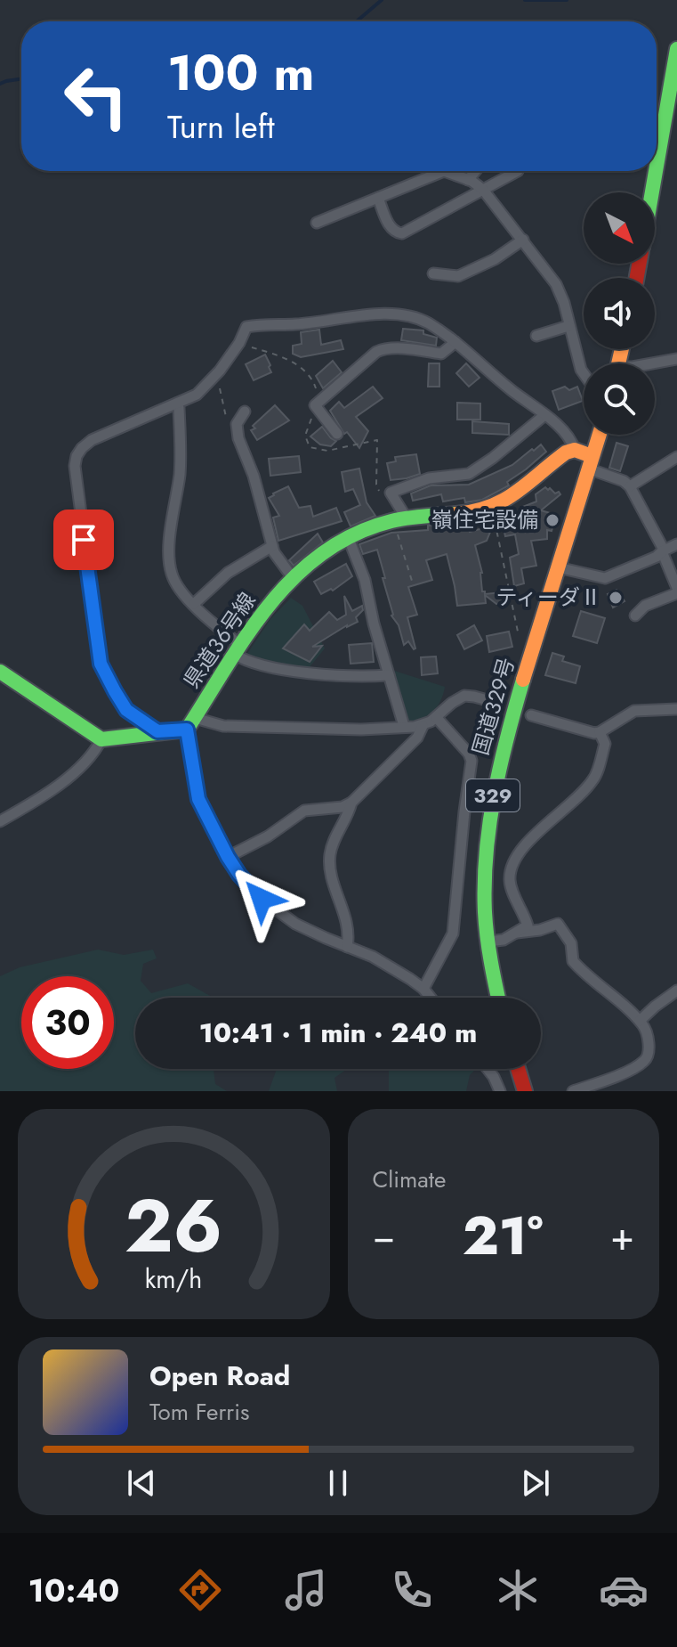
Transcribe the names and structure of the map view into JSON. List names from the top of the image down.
{
  "streets": {
    "main road": ["県道36号線", "国道329号", "329"]
  },
  "places": ["嶺住宅設備", "ティーダⅡ"],
  "north": "bottom right",
  "page": {
    "turn": ["100 m", "Turn left"],
    "limit": "30",
    "trip": "10:41 · 1 min · 240 m",
    "tile": "Climate",
    "heat": ["−", "21°", "+"],
    "song": ["Open Road", "Tom Ferris"],
    "tabs": "10:40",
    "gauge": ["26", "km/h"]
  }
}
